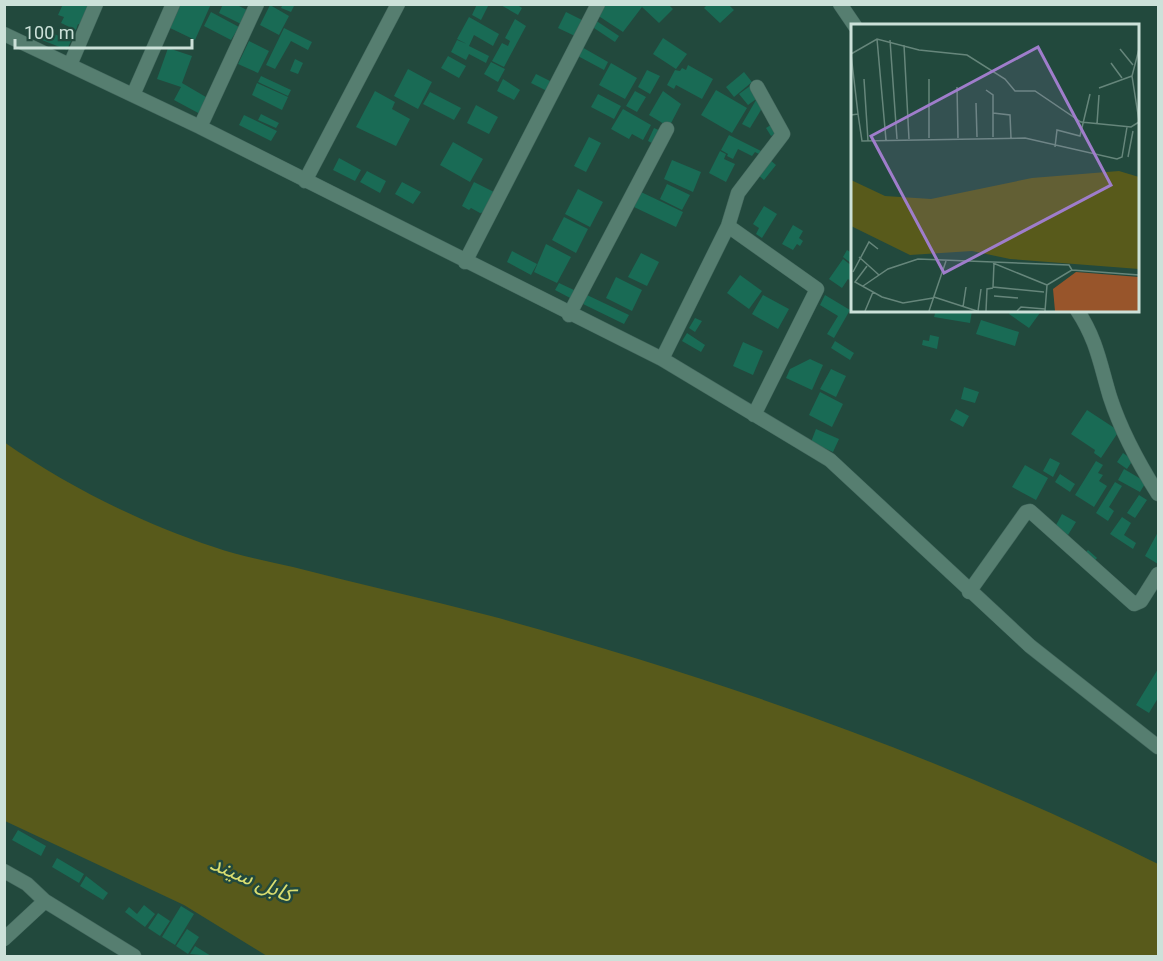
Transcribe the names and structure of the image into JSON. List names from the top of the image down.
{
  "water": ["کابل سيند"],
  "scale_bar": "100 m"
}
